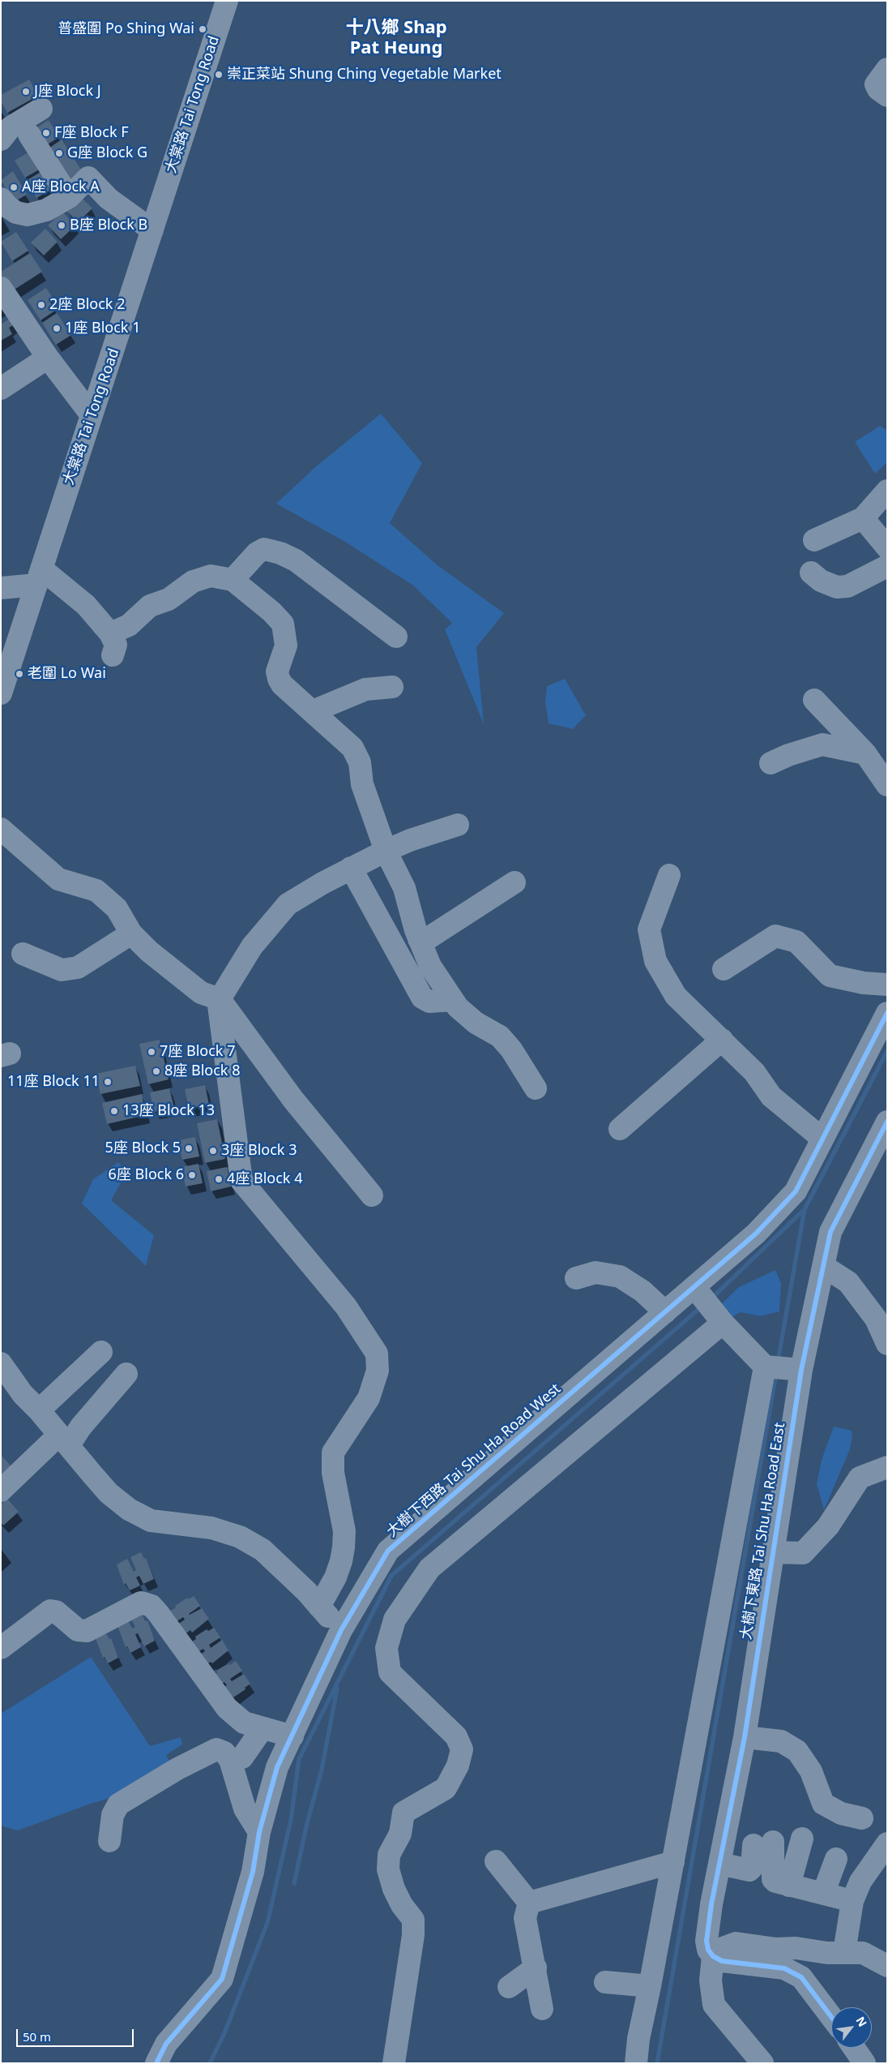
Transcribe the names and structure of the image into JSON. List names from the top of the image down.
{
  "streets": {
    "street": ["大棠路 Tai Tong Road", "大樹下西路 Tai Shu Ha Road West", "大樹下東路 Tai Shu Ha Road East"]
  },
  "districts": ["十八鄉 Shap Pat Heung"],
  "places": [
    "普盛圍 Po Shing Wai",
    "崇正菜站 Shung Ching Vegetable Market",
    "J座 Block J",
    "F座 Block F",
    "G座 Block G",
    "A座 Block A",
    "B座 Block B",
    "2座 Block 2",
    "1座 Block 1",
    "老圍 Lo Wai",
    "7座 Block 7",
    "8座 Block 8",
    "11座 Block 11",
    "13座 Block 13",
    "5座 Block 5",
    "3座 Block 3",
    "6座 Block 6",
    "4座 Block 4"
  ],
  "scale_bar": "50 m",
  "north": "top right"
}
